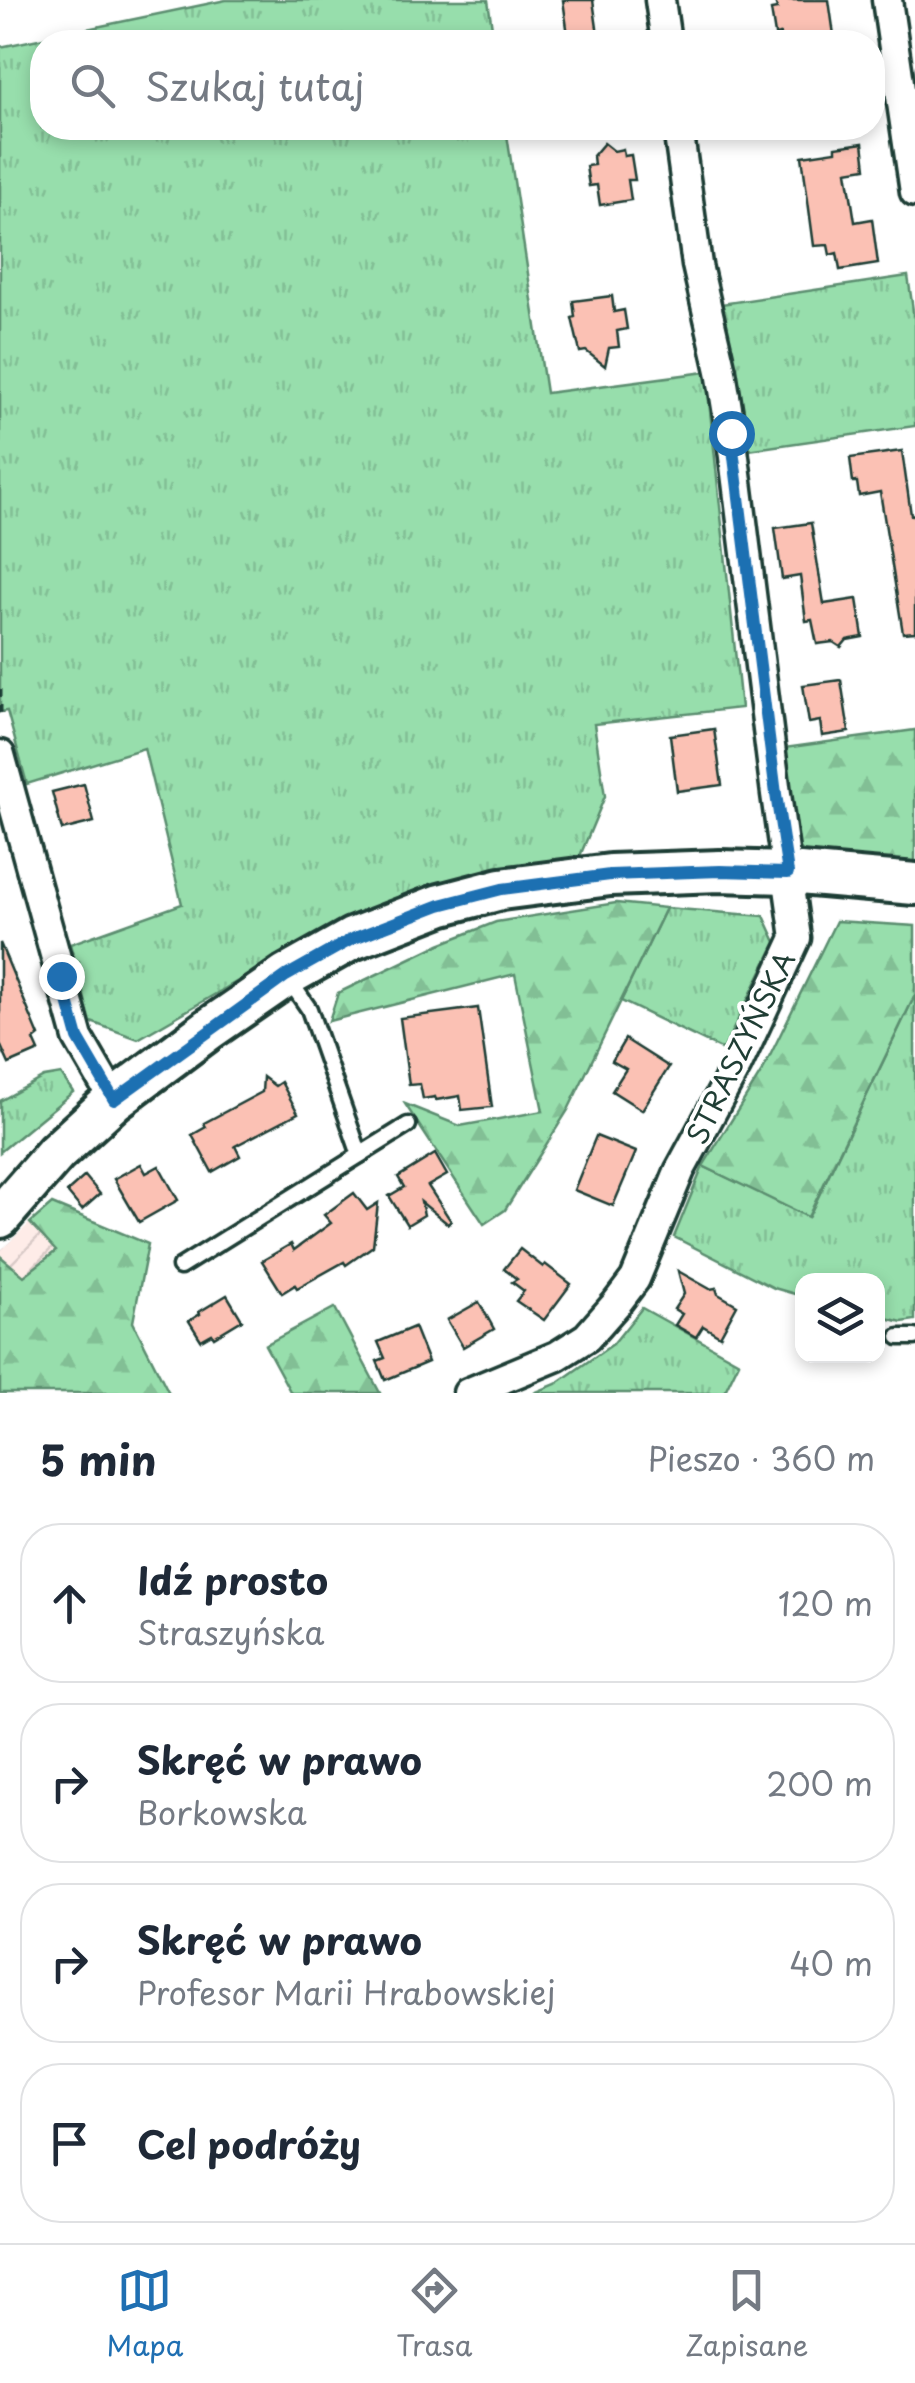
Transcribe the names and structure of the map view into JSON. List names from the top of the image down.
{
  "streets": {
    "street": ["STRASZYŃSKA"]
  },
  "page": {
    "search": "Szukaj tutaj",
    "heading": ["5 min", "Pieszo · 360 m"],
    "list": [
      ["Idź prosto", "Straszyńska", "120 m"],
      ["Skręć w prawo", "Borkowska", "200 m"],
      ["Skręć w prawo", "Profesor Marii Hrabowskiej", "40 m"],
      "Cel podróży"
    ],
    "nav": ["Mapa", "Trasa", "Zapisane"]
  }
}
